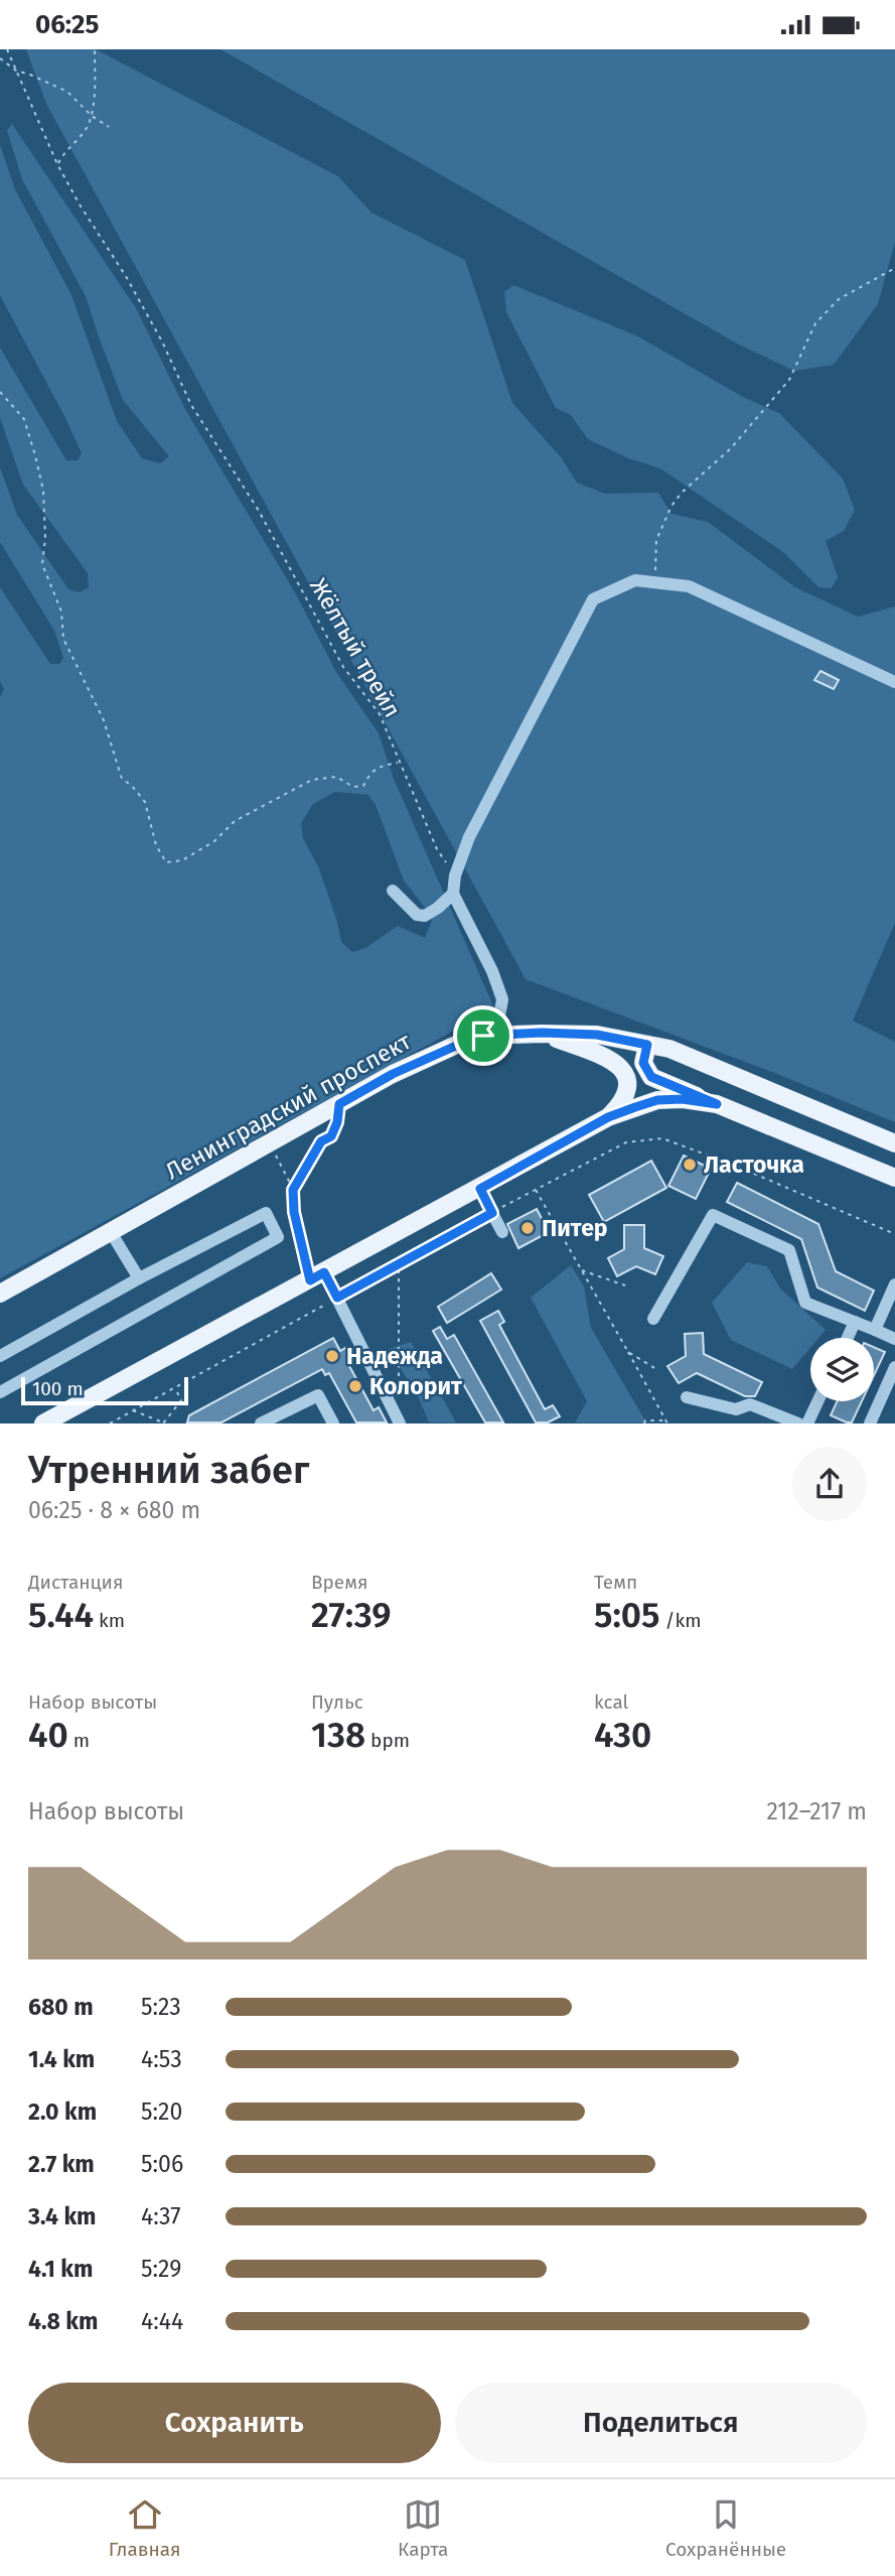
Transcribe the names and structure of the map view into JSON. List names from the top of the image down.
{
  "streets": {
    "main road": ["Ленинградский проспект"],
    "path": ["Жёлтый трейл"]
  },
  "places": [
    "Ласточка",
    "Питер",
    "Надежда",
    "Колорит"
  ],
  "scale_bar": "100 m",
  "page": {
    "status": "06:25",
    "scale": "100 m",
    "heading": ["Утренний забег", "06:25 · 8 × 680 m"],
    "stats": [
      ["Дистанция", "5.44 km"],
      ["Время", "27:39"],
      ["Темп", "5:05 /km"],
      ["Набор высоты", "40 m"],
      ["Пульс", "138 bpm"],
      ["kcal", "430"]
    ],
    "chart": ["Набор высоты", "212–217 m"],
    "list": [
      {
        "name": "680 m",
        "note": "5:23"
      },
      {
        "name": "1.4 km",
        "note": "4:53"
      },
      {
        "name": "2.0 km",
        "note": "5:20"
      },
      {
        "name": "2.7 km",
        "note": "5:06"
      },
      {
        "name": "3.4 km",
        "note": "4:37"
      },
      {
        "name": "4.1 km",
        "note": "5:29"
      },
      {
        "name": "4.8 km",
        "note": "4:44"
      }
    ],
    "buttons": ["Сохранить", "Поделиться"],
    "tabs": ["Главная", "Карта", "Сохранённые"]
  }
}
